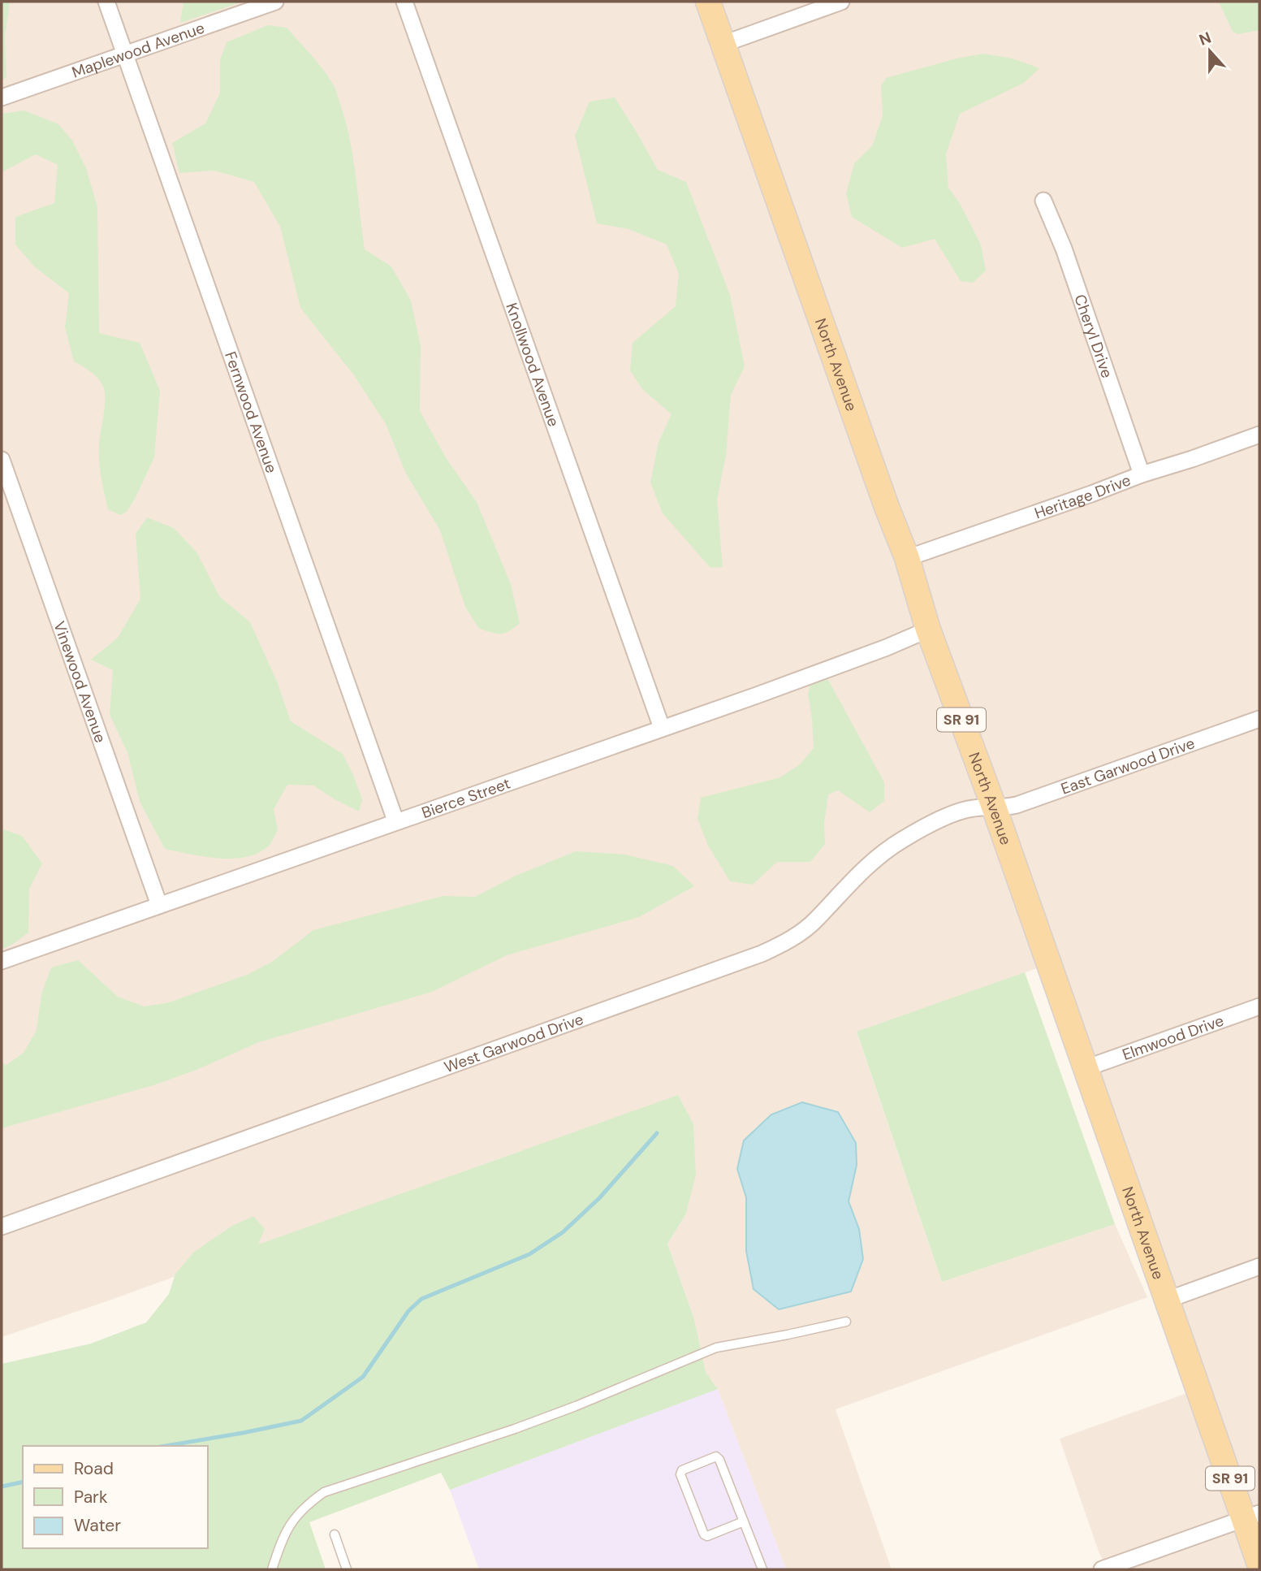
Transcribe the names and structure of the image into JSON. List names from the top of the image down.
{
  "streets": {
    "main road": ["North Avenue", "SR 91"],
    "street": [
      "Maplewood Avenue",
      "Cheryl Drive",
      "Knollwood Avenue",
      "Fernwood Avenue",
      "Heritage Drive",
      "Vinewood Avenue",
      "East Garwood Drive",
      "Bierce Street",
      "Elmwood Drive",
      "West Garwood Drive"
    ]
  },
  "crossings": [
    ["Maplewood Avenue", "Fernwood Avenue"],
    ["Cheryl Drive", "Heritage Drive"],
    ["Knollwood Avenue", "Bierce Street"],
    ["North Avenue", "Heritage Drive"],
    ["North Avenue", "East Garwood Drive"],
    ["North Avenue", "Bierce Street"],
    ["North Avenue", "Elmwood Drive"],
    ["North Avenue", "West Garwood Drive"],
    ["Fernwood Avenue", "Bierce Street"],
    ["Vinewood Avenue", "Bierce Street"],
    ["East Garwood Drive", "West Garwood Drive"]
  ],
  "legend": ["Road", "Park", "Water"],
  "north": "top"
}
